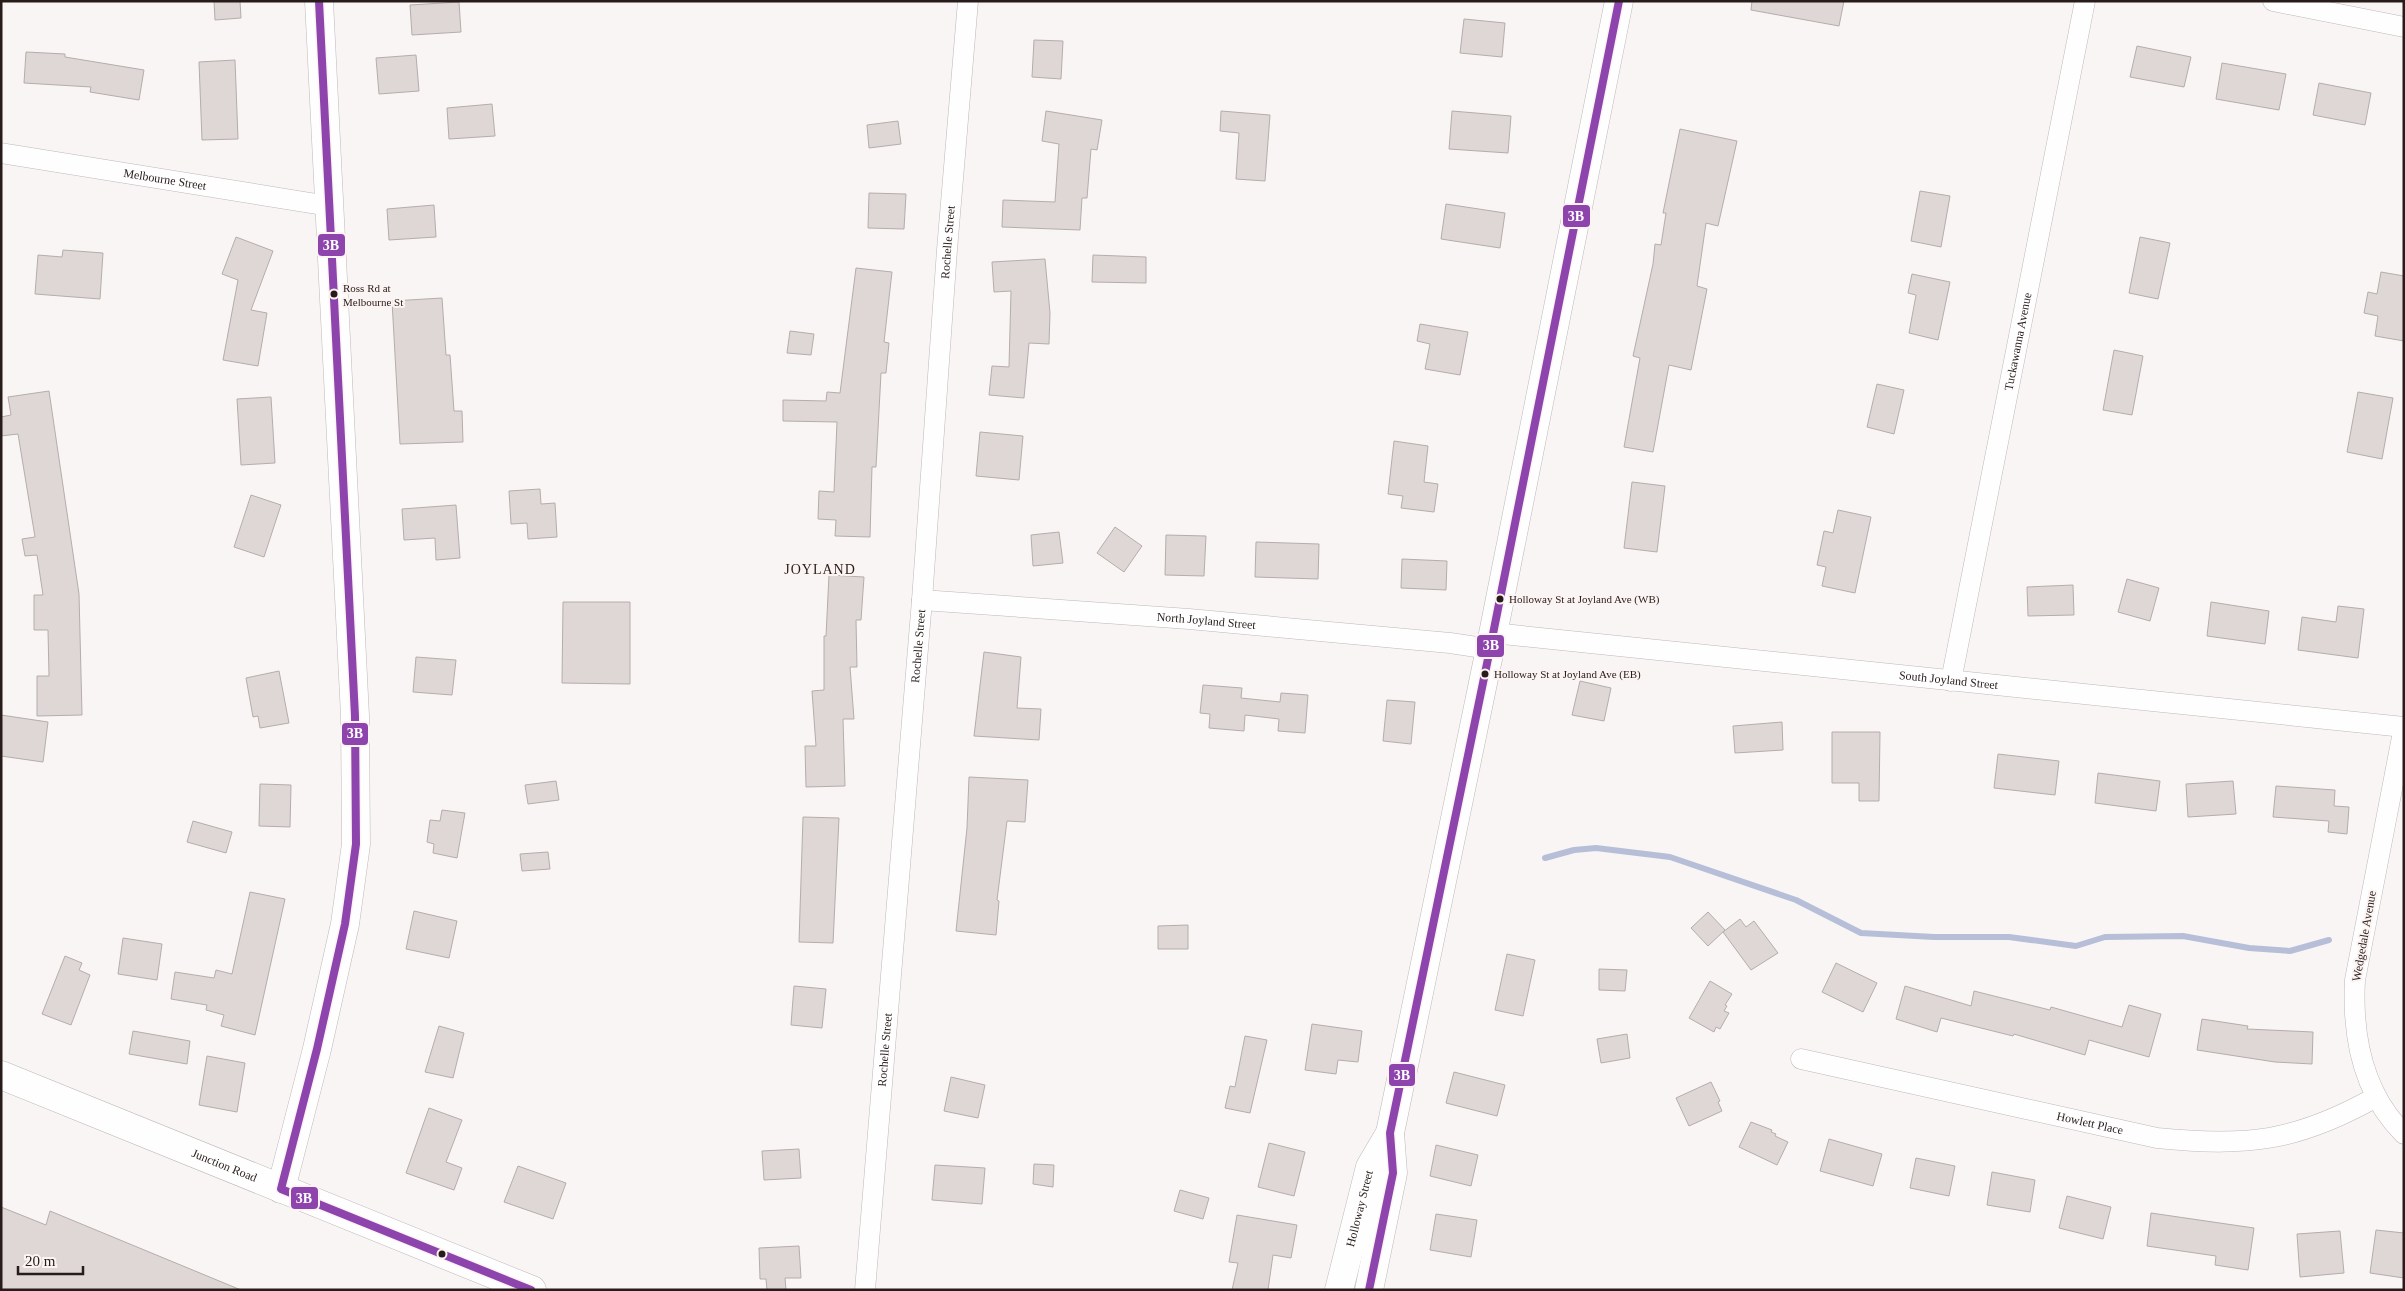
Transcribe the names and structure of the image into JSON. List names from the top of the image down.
{
  "streets": {
    "main road": ["Junction Road", "Holloway Street"],
    "street": [
      "Melbourne Street",
      "Rochelle Street",
      "Tuckawanna Avenue",
      "North Joyland Street",
      "South Joyland Street",
      "Wedgedale Avenue",
      "Howlett Place"
    ]
  },
  "crossings": [
    ["Rochelle Street", "North Joyland Street"],
    ["Tuckawanna Avenue", "South Joyland Street"],
    ["North Joyland Street", "South Joyland Street"],
    ["North Joyland Street", "Holloway Street"],
    ["South Joyland Street", "Wedgedale Avenue"],
    ["South Joyland Street", "Holloway Street"],
    ["Wedgedale Avenue", "Howlett Place"]
  ],
  "districts": ["JOYLAND"],
  "places": ["Ross Rd at Melbourne St", "Holloway St at Joyland Ave (WB)", "Holloway St at Joyland Ave (EB)"],
  "lines": ["transit line 3B"],
  "scale_bar": "20 m"
}
